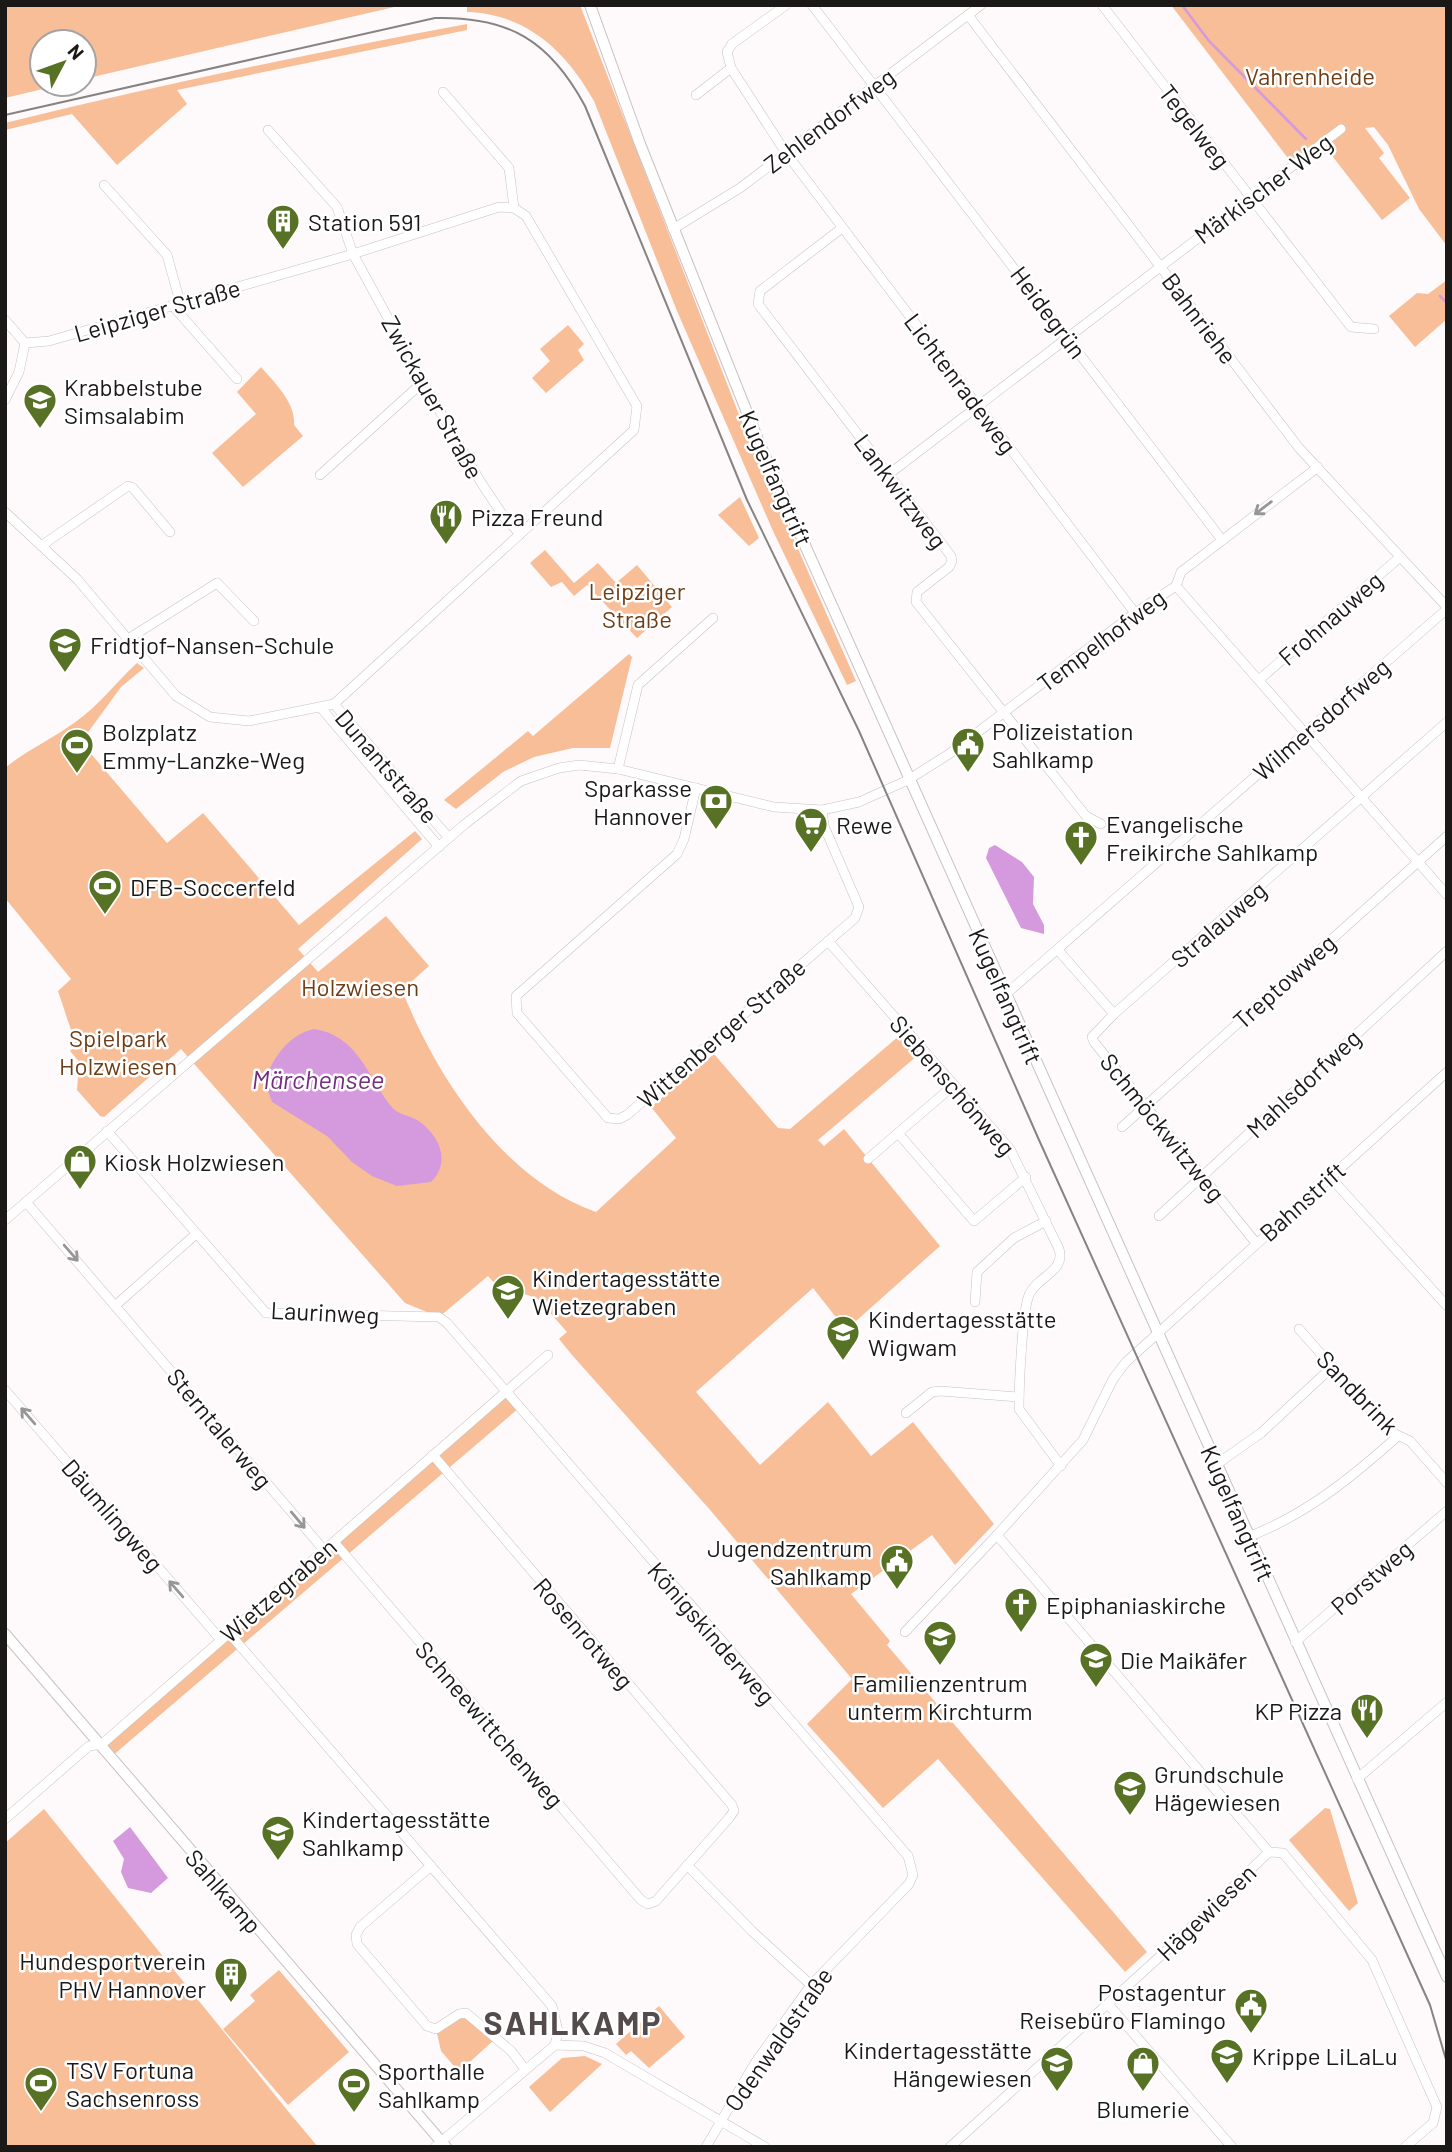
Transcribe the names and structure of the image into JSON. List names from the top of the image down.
{
  "streets": {
    "street": [
      "Zehlendorfweg",
      "Tegelweg",
      "Märkischer Weg",
      "Leipziger Straße",
      "Heidegrün",
      "Bahnriehe",
      "Lichtenradeweg",
      "Zwickauer Straße",
      "Kugelfangtrift",
      "Lankwitzweg",
      "Frohnauweg",
      "Tempelhofweg",
      "Wilmersdorfweg",
      "Dunantstraße",
      "Stralauweg",
      "Treptowweg",
      "Wittenberger Straße",
      "Mahlsdorfweg",
      "Siebenschönweg",
      "Schmöckwitzweg",
      "Bahnstrift",
      "Laurinweg",
      "Sandbrink",
      "Sterntalerweg",
      "Däumlingweg",
      "Porstweg",
      "Wietzegraben",
      "Rosenrotweg",
      "Königskinderweg",
      "Schneewittchenweg",
      "Sahlkamp",
      "Hägewiesen",
      "Odenwaldstraße"
    ]
  },
  "crossings": [
    ["Zehlendorfweg", "Heidegrün"],
    ["Zehlendorfweg", "Bahnriehe"],
    ["Zehlendorfweg", "Lichtenradeweg"],
    ["Zehlendorfweg", "Kugelfangtrift"],
    ["Tegelweg", "Märkischer Weg"],
    ["Märkischer Weg", "Heidegrün"],
    ["Märkischer Weg", "Bahnriehe"],
    ["Märkischer Weg", "Lichtenradeweg"],
    ["Märkischer Weg", "Lankwitzweg"],
    ["Leipziger Straße", "Zwickauer Straße"],
    ["Heidegrün", "Tempelhofweg"],
    ["Bahnriehe", "Frohnauweg"],
    ["Bahnriehe", "Tempelhofweg"],
    ["Bahnriehe", "Wilmersdorfweg"],
    ["Lichtenradeweg", "Lankwitzweg"],
    ["Lichtenradeweg", "Tempelhofweg"],
    ["Kugelfangtrift", "Tempelhofweg"],
    ["Kugelfangtrift", "Wilmersdorfweg"],
    ["Kugelfangtrift", "Bahnstrift"],
    ["Kugelfangtrift", "Porstweg"],
    ["Lankwitzweg", "Tempelhofweg"],
    ["Wilmersdorfweg", "Schmöckwitzweg"],
    ["Stralauweg", "Schmöckwitzweg"],
    ["Treptowweg", "Schmöckwitzweg"],
    ["Wittenberger Straße", "Siebenschönweg"],
    ["Mahlsdorfweg", "Schmöckwitzweg"],
    ["Schmöckwitzweg", "Bahnstrift"],
    ["Laurinweg", "Wietzegraben"],
    ["Laurinweg", "Königskinderweg"],
    ["Sterntalerweg", "Wietzegraben"],
    ["Däumlingweg", "Wietzegraben"],
    ["Wietzegraben", "Rosenrotweg"],
    ["Wietzegraben", "Königskinderweg"],
    ["Wietzegraben", "Schneewittchenweg"],
    ["Wietzegraben", "Sahlkamp"],
    ["Rosenrotweg", "Schneewittchenweg"],
    ["Königskinderweg", "Odenwaldstraße"]
  ],
  "one_way": ["Sterntalerweg", "Däumlingweg"],
  "districts": ["SAHLKAMP"],
  "water": ["Märchensee"],
  "parks": [
    "Vahrenheide",
    "Leipziger Straße",
    "Holzwiesen",
    "Spielpark Holzwiesen"
  ],
  "places": {
    "building": ["Station 591", "Hundesportverein PHV Hannover"],
    "school or university": [
      "Krabbelstube Simsalabim",
      "Fridtjof-Nansen-Schule",
      "Kindertagesstätte Wietzegraben",
      "Kindertagesstätte Wigwam",
      "Familienzentrum unterm Kirchturm",
      "Die Maikäfer",
      "Grundschule Hägewiesen",
      "Kindertagesstätte Sahlkamp",
      "Krippe LiLaLu",
      "Kindertagesstätte Hängewiesen"
    ],
    "restaurant": ["Pizza Freund", "KP Pizza"],
    "public building": ["Polizeistation Sahlkamp", "Jugendzentrum Sahlkamp", "Postagentur Reisebüro Flamingo"],
    "sports": [
      "Bolzplatz Emmy-Lanzke-Weg",
      "DFB-Soccerfeld",
      "TSV Fortuna Sachsenross",
      "Sporthalle Sahlkamp"
    ],
    "bank": ["Sparkasse Hannover"],
    "supermarket": ["Rewe"],
    "church": ["Evangelische Freikirche Sahlkamp", "Epiphaniaskirche"],
    "shop": ["Kiosk Holzwiesen", "Blumerie"]
  },
  "north": "top right"
}
